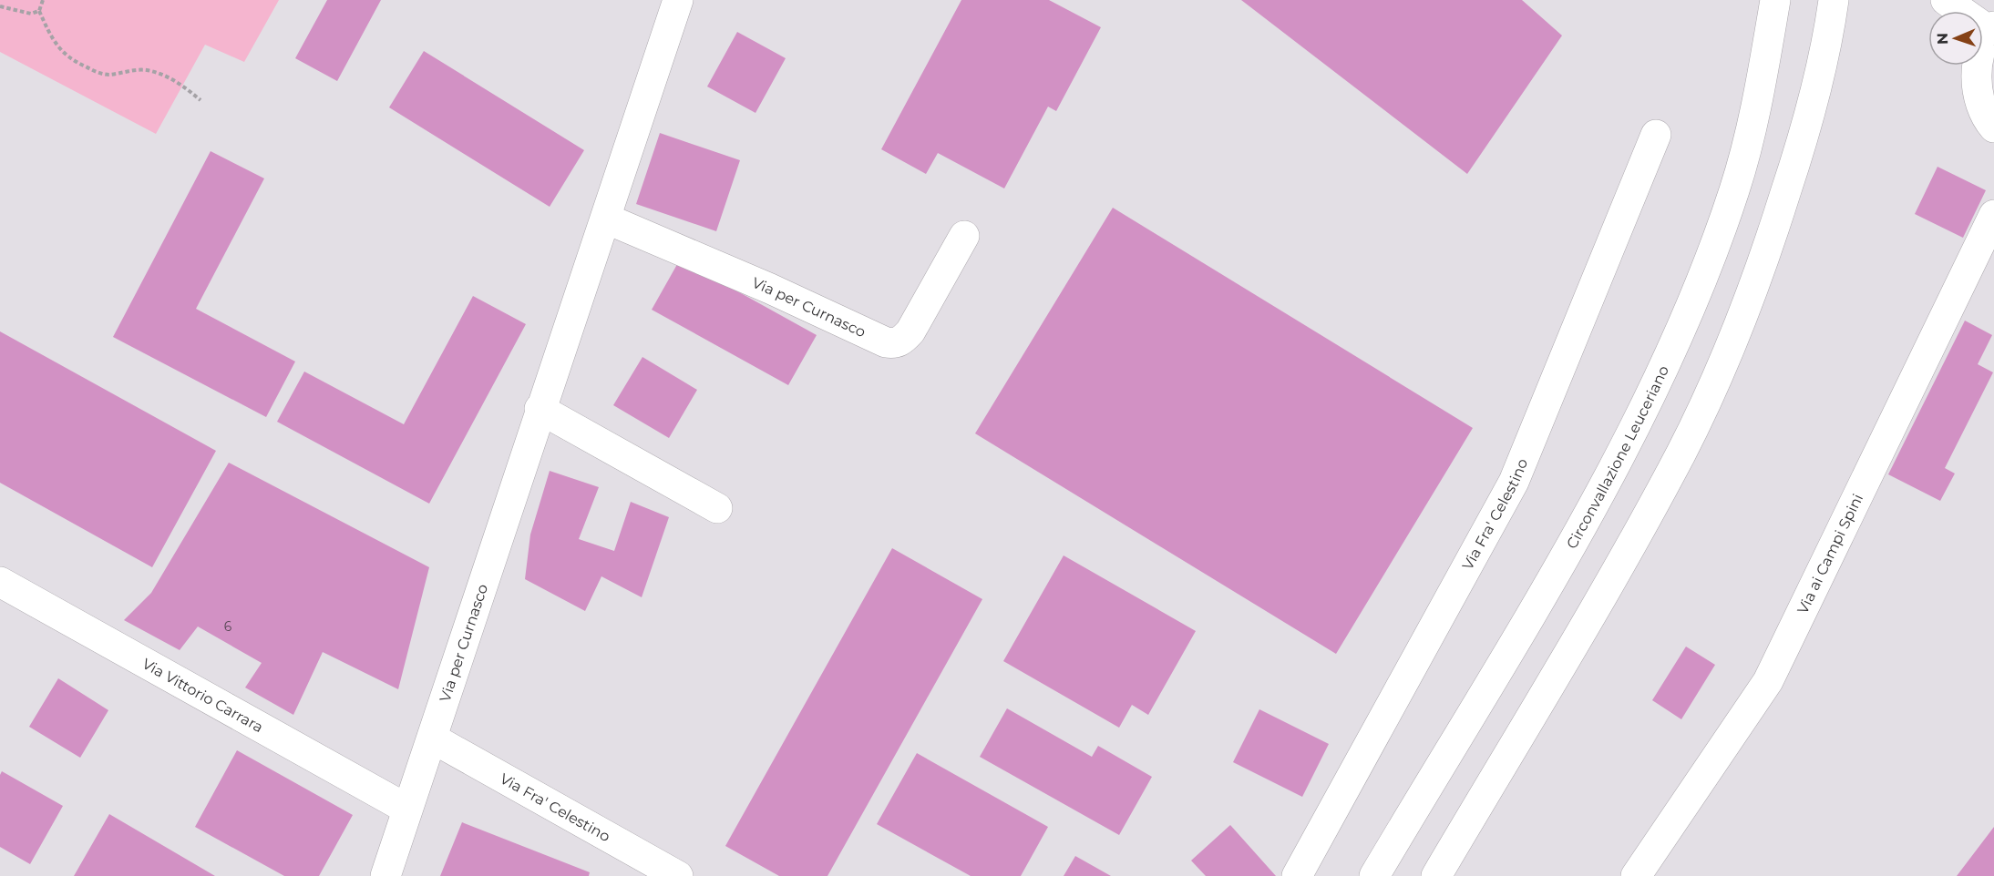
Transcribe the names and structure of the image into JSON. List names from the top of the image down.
{
  "streets": {
    "main road": [
      "Via per Curnasco",
      "Circonvallazione Leuceriano",
      "Via Fra' Celestino",
      "Via ai Campi Spini",
      "Via Vittorio Carrara"
    ]
  },
  "crossings": [
    ["Via per Curnasco", "Via Fra' Celestino"],
    ["Via per Curnasco", "Via Vittorio Carrara"]
  ],
  "house_numbers": ["6"],
  "north": "left"
}
